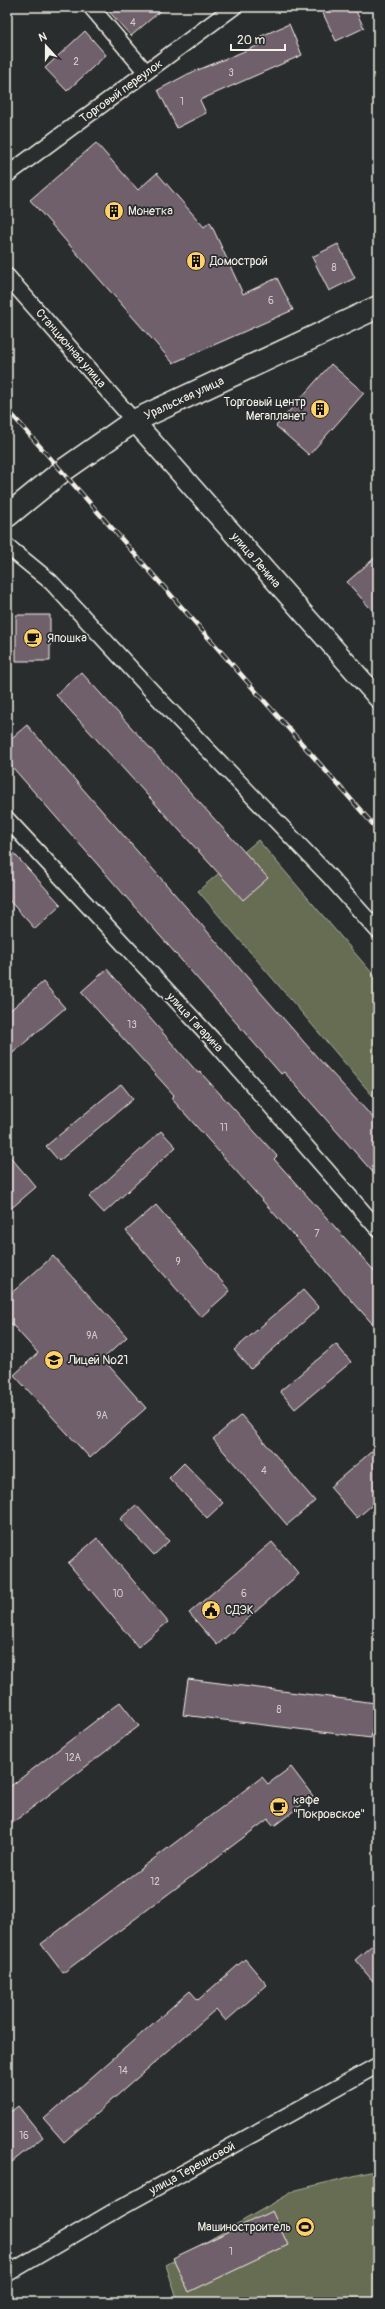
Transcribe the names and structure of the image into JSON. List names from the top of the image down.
{
  "streets": {
    "main road": ["Уральская улица"],
    "street": [
      "Торговый переулок",
      "Станционная улица",
      "улица Ленина",
      "улица Гагарина",
      "улица Терешковой"
    ]
  },
  "crossings": [
    ["Станционная улица", "Уральская улица"],
    ["Станционная улица", "улица Ленина"],
    ["Уральская улица", "улица Ленина"]
  ],
  "places": {
    "building": ["Монетка", "Домострой", "Торговый центр Мегапланет"],
    "cafe": ["Япошка", "кафе \"Покровское\""],
    "school or university": ["Лицей №21"],
    "public building": ["СДЭК"],
    "sports": ["Машиностроитель"]
  },
  "house_numbers": [
    "4",
    "2",
    "3",
    "1",
    "8",
    "6",
    "13",
    "11",
    "7",
    "9",
    "9А",
    "9А",
    "4",
    "10",
    "6",
    "8",
    "12А",
    "12",
    "14",
    "16",
    "1"
  ],
  "scale_bar": "20 m",
  "north": "top"
}
